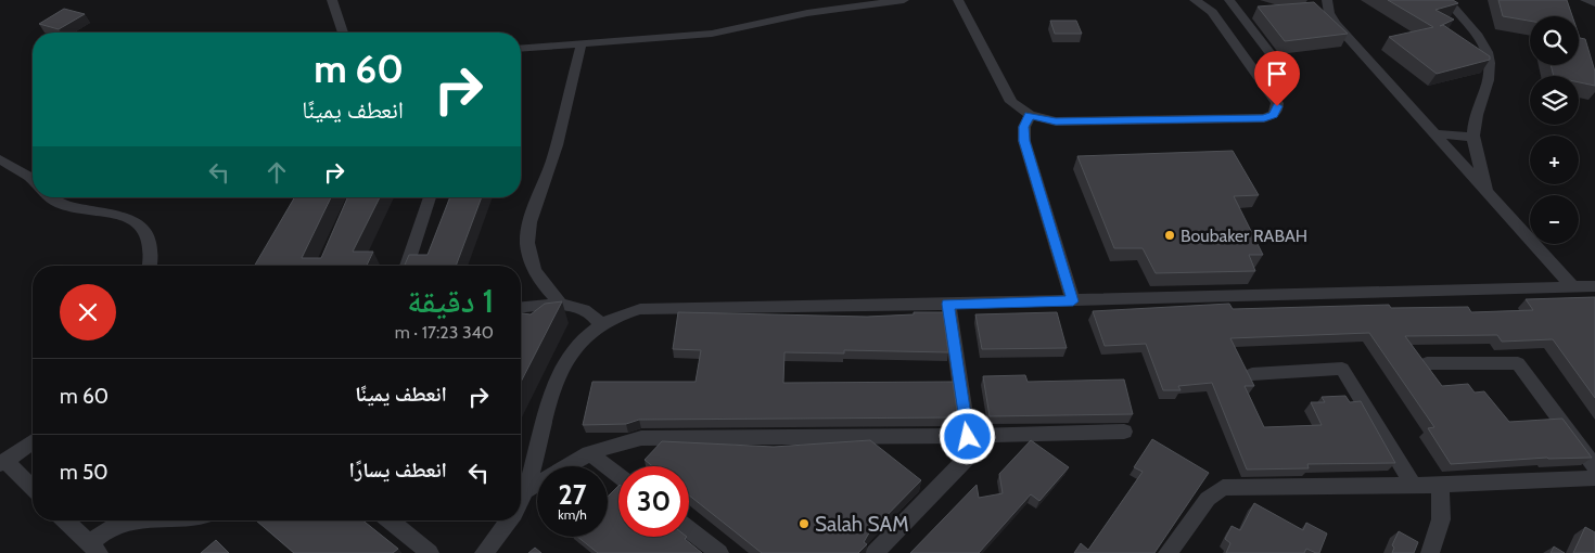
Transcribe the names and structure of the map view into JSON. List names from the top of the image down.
{
  "places": ["Boubaker RABAH", "Salah SAM"],
  "page": {
    "map_buttons": ["+", "−"],
    "turn": ["60 m", "انعطف يمينًا"],
    "heading": ["1 دقيقة", "340 m · 17:23"],
    "list": [
      {
        "name": "انعطف يمينًا",
        "value": "60 m"
      },
      {
        "name": "انعطف يسارًا",
        "value": "50 m"
      }
    ],
    "speed": "27 km/h",
    "limit": "30"
  }
}
